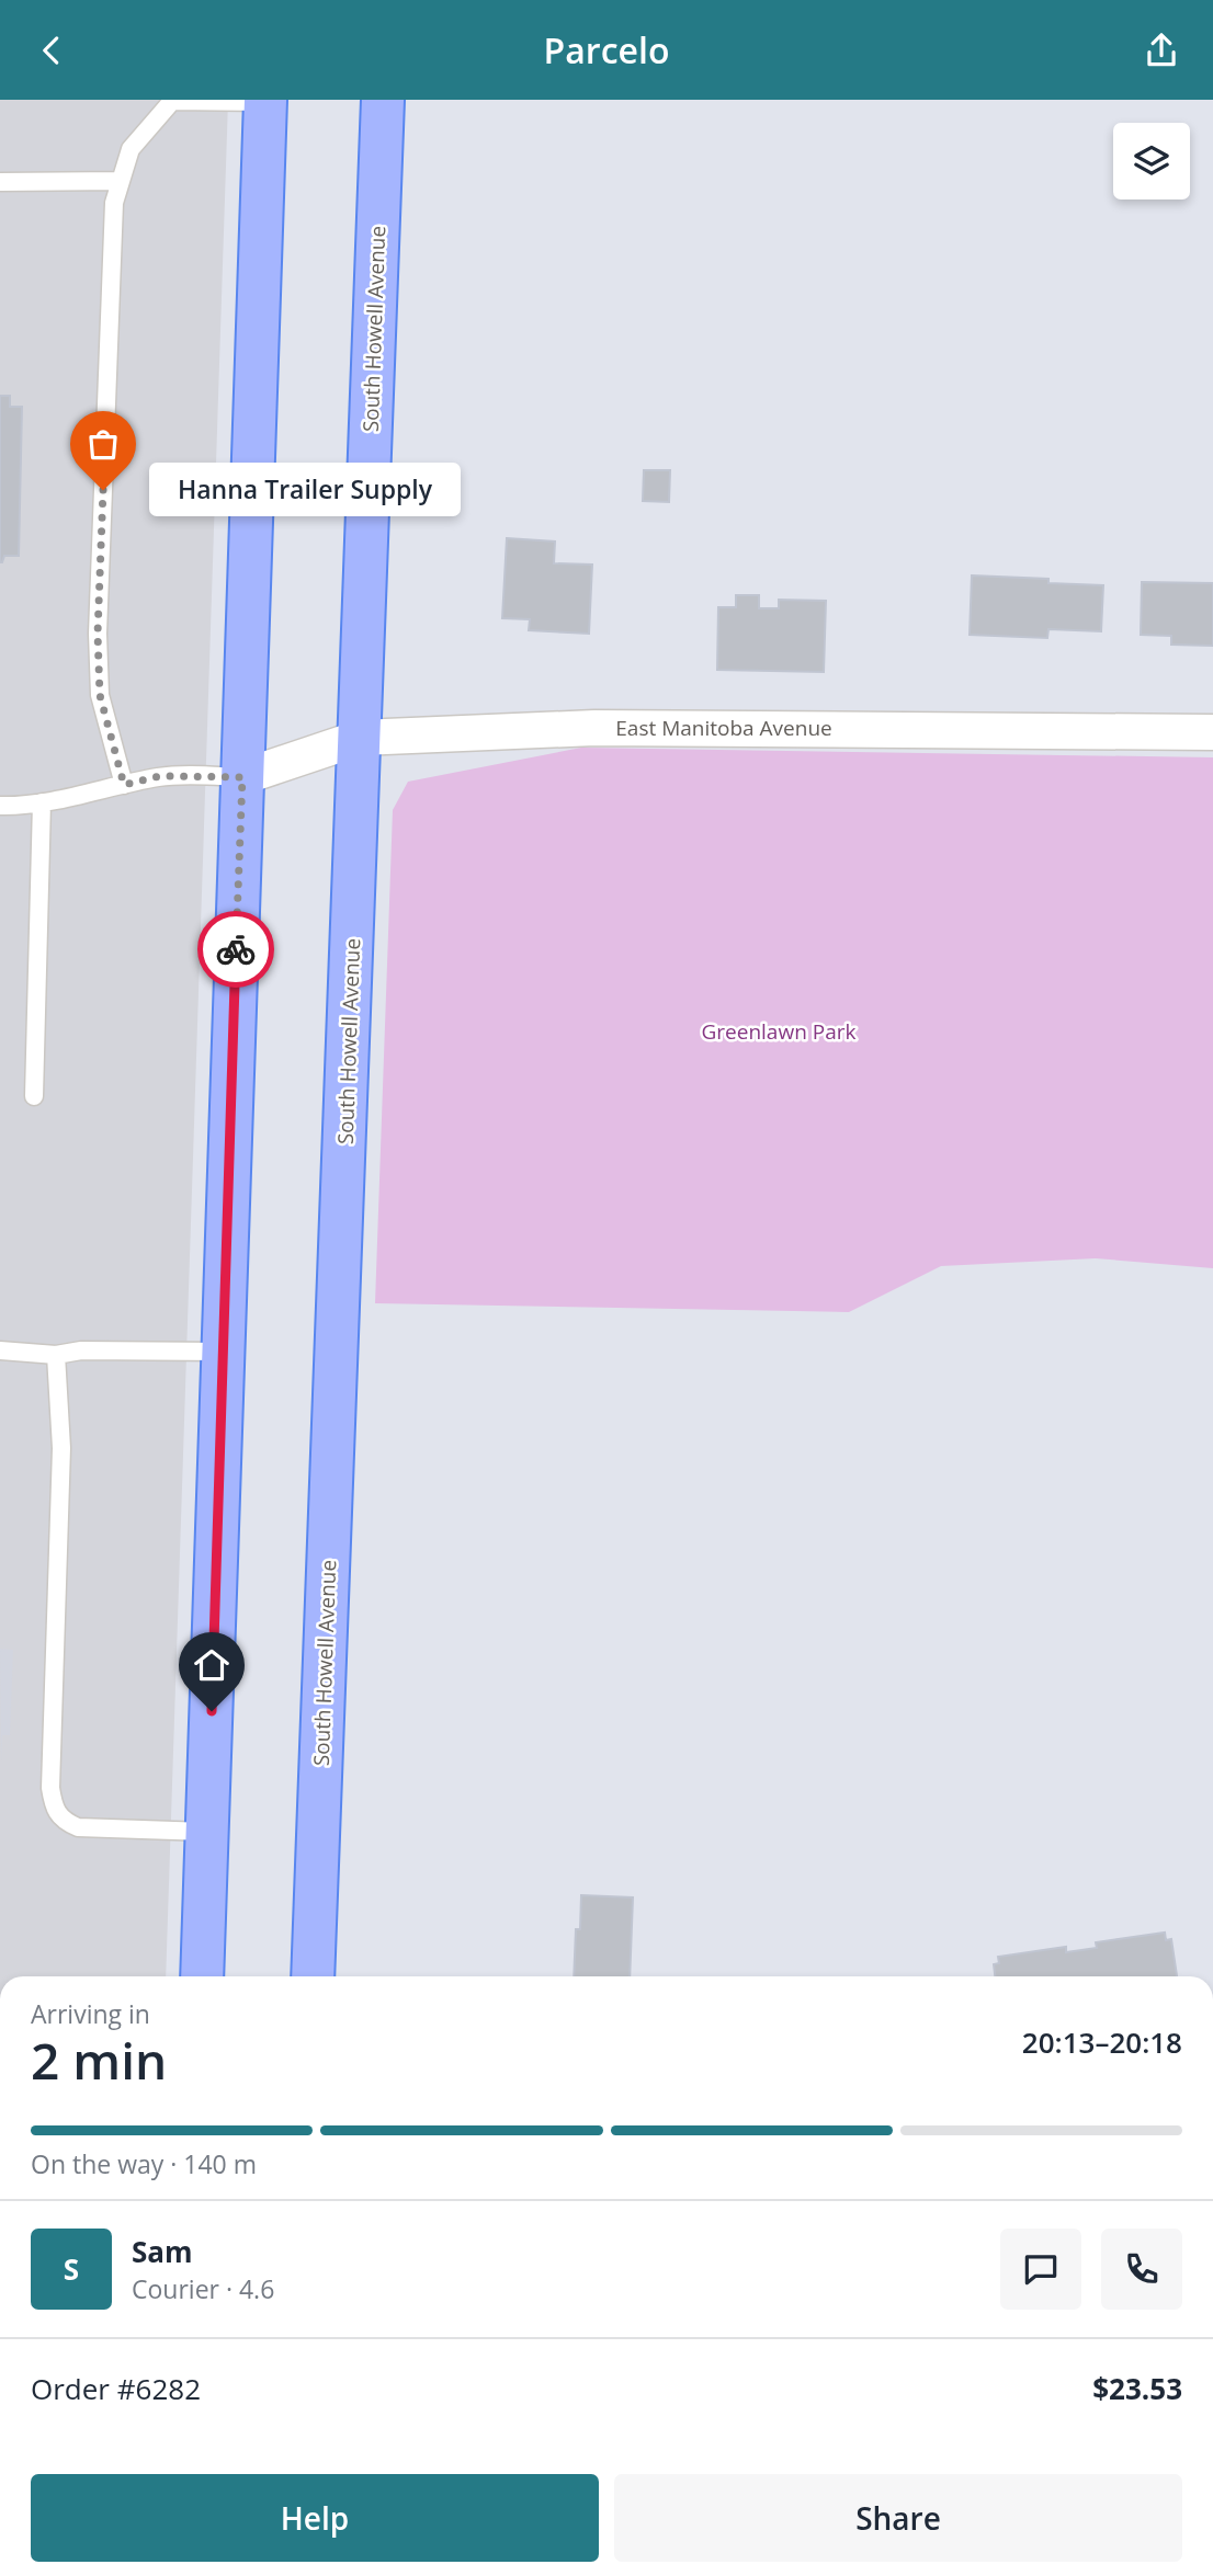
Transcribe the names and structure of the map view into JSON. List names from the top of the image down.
{
  "streets": {
    "main road": ["South Howell Avenue"],
    "street": ["East Manitoba Avenue"]
  },
  "crossings": [
    ["South Howell Avenue", "East Manitoba Avenue"]
  ],
  "parks": ["Greenlawn Park"],
  "places": ["Hanna Trailer Supply"],
  "page": {
    "header": "Parcelo",
    "bubble": "Hanna Trailer Supply",
    "heading": ["2 min", "Arriving in", "20:13–20:18"],
    "panel": [
      "Sam",
      "Courier · 4.6",
      "Order #6282",
      "$23.53"
    ],
    "bar": "On the way · 140 m",
    "round": "S",
    "buttons": ["Help", "Share"]
  }
}
